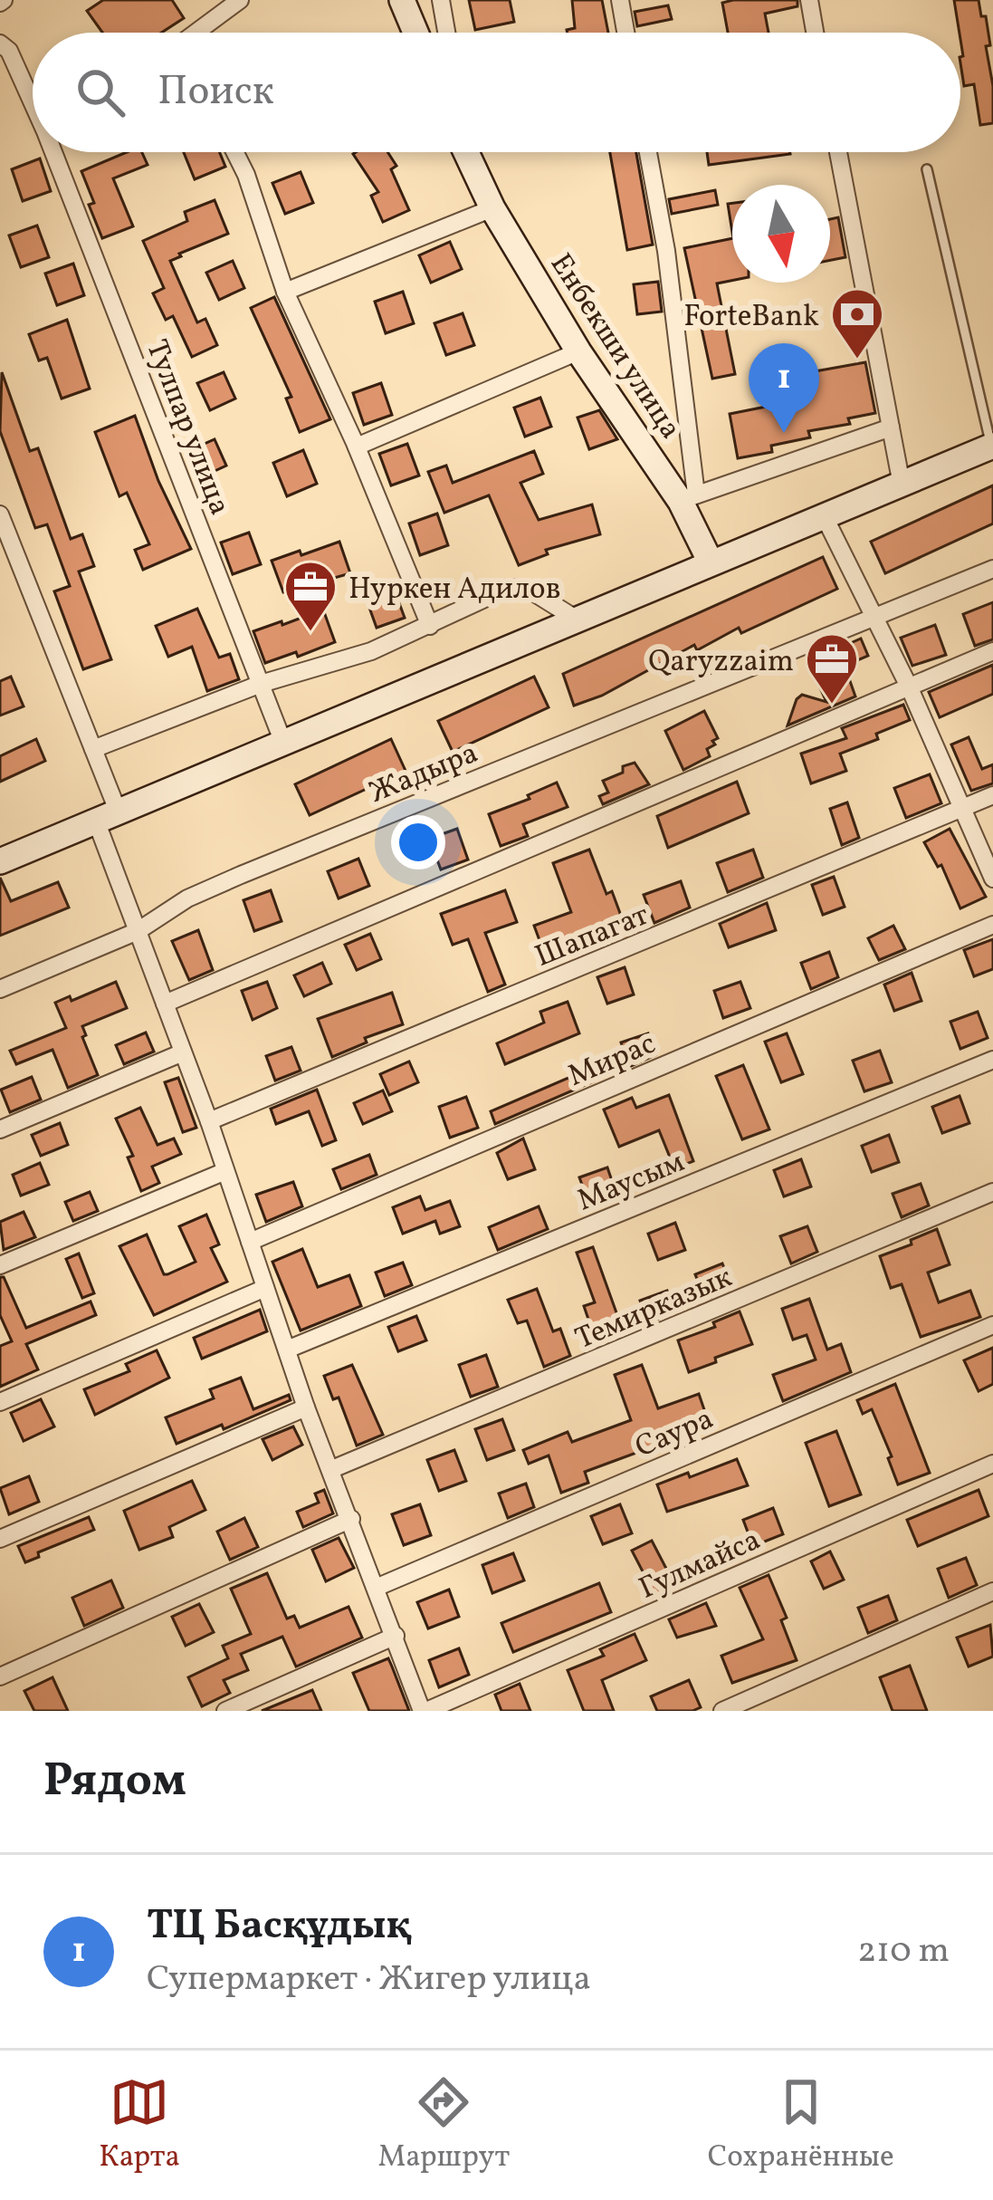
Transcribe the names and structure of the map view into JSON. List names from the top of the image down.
{
  "streets": {
    "main road": ["Енбекши улица"],
    "street": [
      "Тулпар улица",
      "Жадыра",
      "Шапагат",
      "Мирас",
      "Маусым",
      "Темирказык",
      "Саура",
      "Гулмайса"
    ]
  },
  "places": {
    "bank": ["ForteBank"],
    "office": ["Нуркен Адилов", "Qaryzzaim"]
  },
  "north": "bottom",
  "page": {
    "search": "Поиск",
    "pins": "1",
    "heading": "Рядом",
    "list": [
      {
        "mark": "1",
        "name": "ТЦ Басқұдық",
        "note": "Супермаркет · Жигер улица",
        "value": "210 m"
      }
    ],
    "nav": ["Карта", "Маршрут", "Сохранённые"]
  }
}
